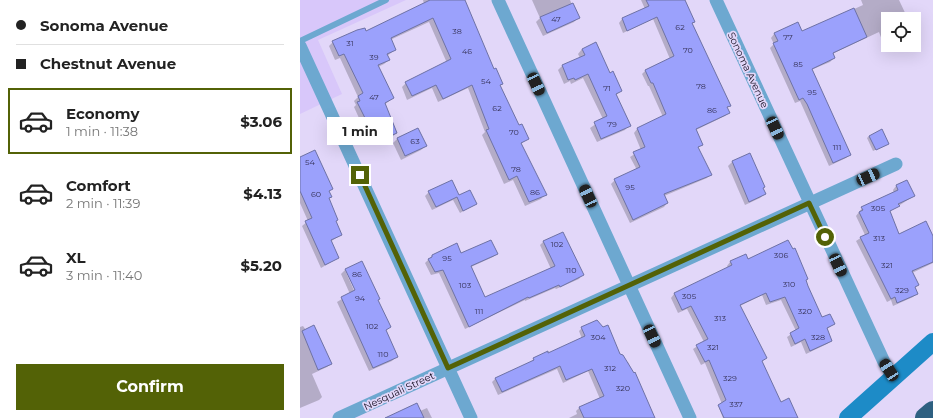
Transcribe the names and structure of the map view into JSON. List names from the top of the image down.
{
  "streets": {
    "street": ["Sonoma Avenue", "Nesquali Street"]
  },
  "crossings": [
    ["Sonoma Avenue", "Nesquali Street"]
  ],
  "house_numbers": [
    "47",
    "62",
    "38",
    "77",
    "31",
    "70",
    "46",
    "39",
    "85",
    "54",
    "78",
    "71",
    "95",
    "47",
    "62",
    "86",
    "79",
    "70",
    "63",
    "111",
    "54",
    "78",
    "95",
    "86",
    "60",
    "305",
    "313",
    "102",
    "306",
    "95",
    "321",
    "110",
    "86",
    "310",
    "103",
    "329",
    "305",
    "94",
    "111",
    "320",
    "313",
    "102",
    "304",
    "328",
    "321",
    "110",
    "312",
    "329",
    "320",
    "337"
  ],
  "page": {
    "banner": ["Sonoma Avenue", "Chestnut Avenue"],
    "list": [
      {
        "name": "Economy",
        "note": "1 min · 11:38",
        "value": "$3.06"
      },
      {
        "name": "Comfort",
        "note": "2 min · 11:39",
        "value": "$4.13"
      },
      {
        "name": "XL",
        "note": "3 min · 11:40",
        "value": "$5.20"
      }
    ],
    "bubble": "1 min",
    "buttons": "Confirm"
  }
}
